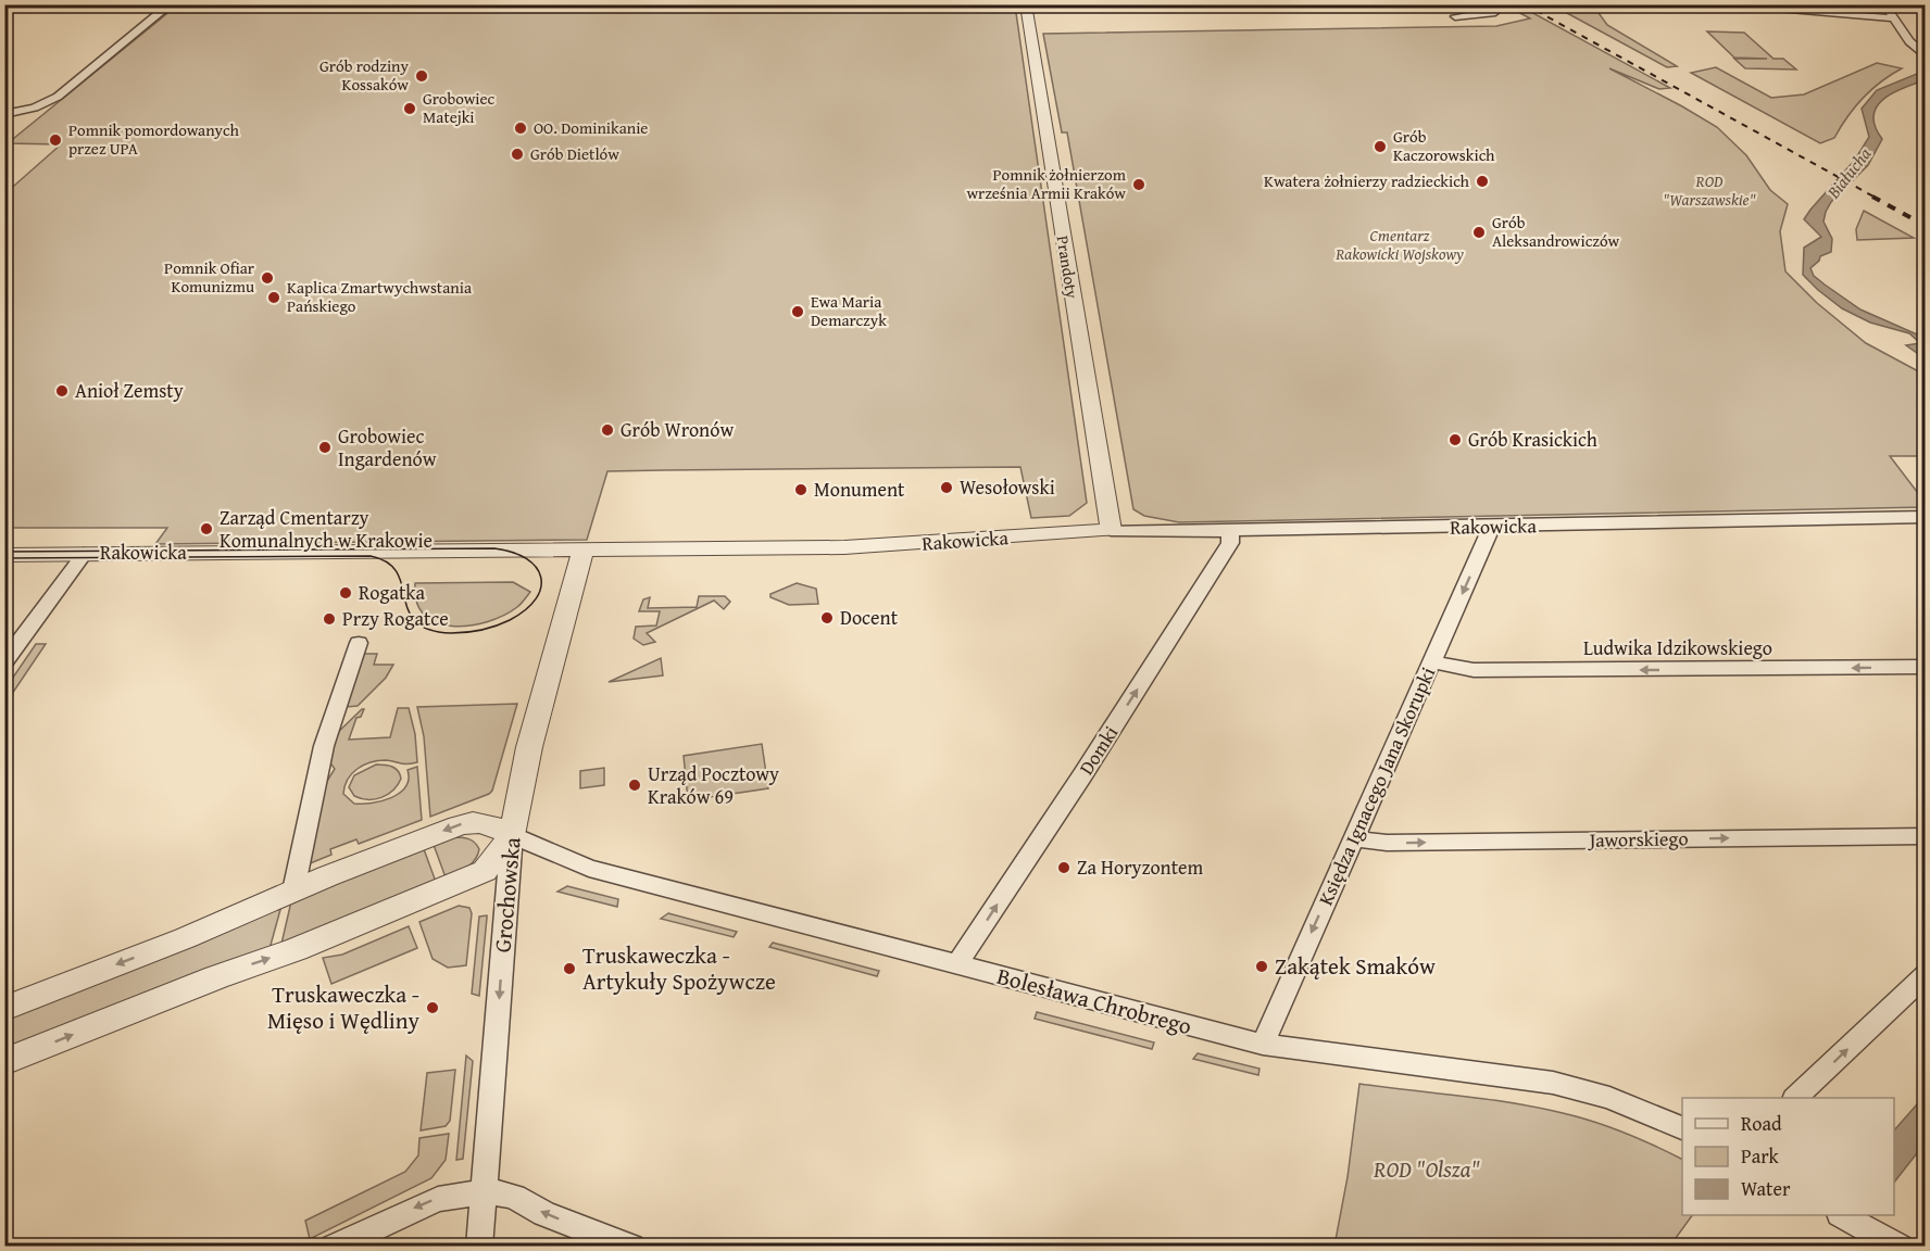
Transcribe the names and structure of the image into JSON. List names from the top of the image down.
{
  "streets": {
    "street": [
      "Prandoty",
      "Rakowicka",
      "Ludwika Idzikowskiego",
      "Domki",
      "Księdza Ignacego Jana Skorupki",
      "Jaworskiego",
      "Grochowska",
      "Bolesława Chrobrego"
    ]
  },
  "crossings": [
    ["Prandoty", "Rakowicka"],
    ["Rakowicka", "Domki"],
    ["Rakowicka", "Księdza Ignacego Jana Skorupki"],
    ["Rakowicka", "Grochowska"],
    ["Ludwika Idzikowskiego", "Księdza Ignacego Jana Skorupki"],
    ["Domki", "Bolesława Chrobrego"],
    ["Księdza Ignacego Jana Skorupki", "Jaworskiego"],
    ["Księdza Ignacego Jana Skorupki", "Bolesława Chrobrego"],
    ["Grochowska", "Bolesława Chrobrego"]
  ],
  "one_way": [
    "Ludwika Idzikowskiego",
    "Domki",
    "Księdza Ignacego Jana Skorupki",
    "Jaworskiego",
    "Grochowska"
  ],
  "water": ["Białucha"],
  "parks": ["ROD \"Warszawskie\"", "Cmentarz Rakowicki Wojskowy", "ROD \"Olsza\""],
  "places": [
    "Grób rodziny Kossaków",
    "Grobowiec Matejki",
    "OO. Dominikanie",
    "Pomnik pomordowanych przez UPA",
    "Grób Kaczorowskich",
    "Grób Dietlów",
    "Kwatera żołnierzy radzieckich",
    "Pomnik żołnierzom września Armii Kraków",
    "Grób Aleksandrowiczów",
    "Pomnik Ofiar Komunizmu",
    "Kaplica Zmartwychwstania Pańskiego",
    "Ewa Maria Demarczyk",
    "Anioł Zemsty",
    "Grób Wronów",
    "Grób Krasickich",
    "Grobowiec Ingardenów",
    "Wesołowski",
    "Monument",
    "Zarząd Cmentarzy Komunalnych w Krakowie",
    "Rogatka",
    "Docent",
    "Przy Rogatce",
    "Urząd Pocztowy Kraków 69",
    "Za Horyzontem",
    "Zakątek Smaków",
    "Truskaweczka - Artykuły Spożywcze",
    "Truskaweczka - Mięso i Wędliny"
  ],
  "legend": ["Road", "Park", "Water"]
}
